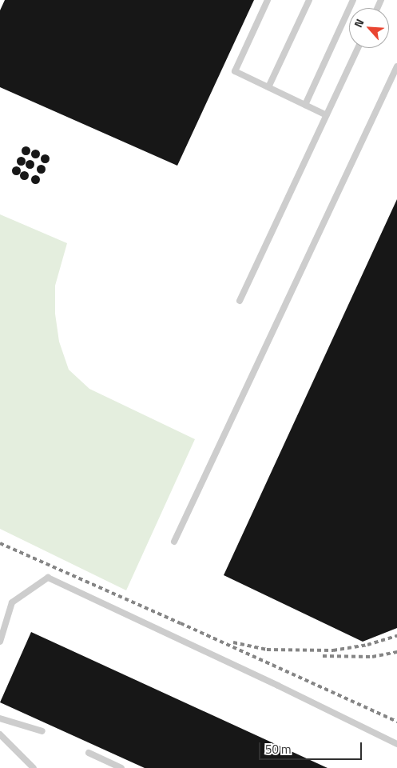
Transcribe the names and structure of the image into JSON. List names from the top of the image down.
{
  "scale_bar": "50 m",
  "north": "top left"
}
